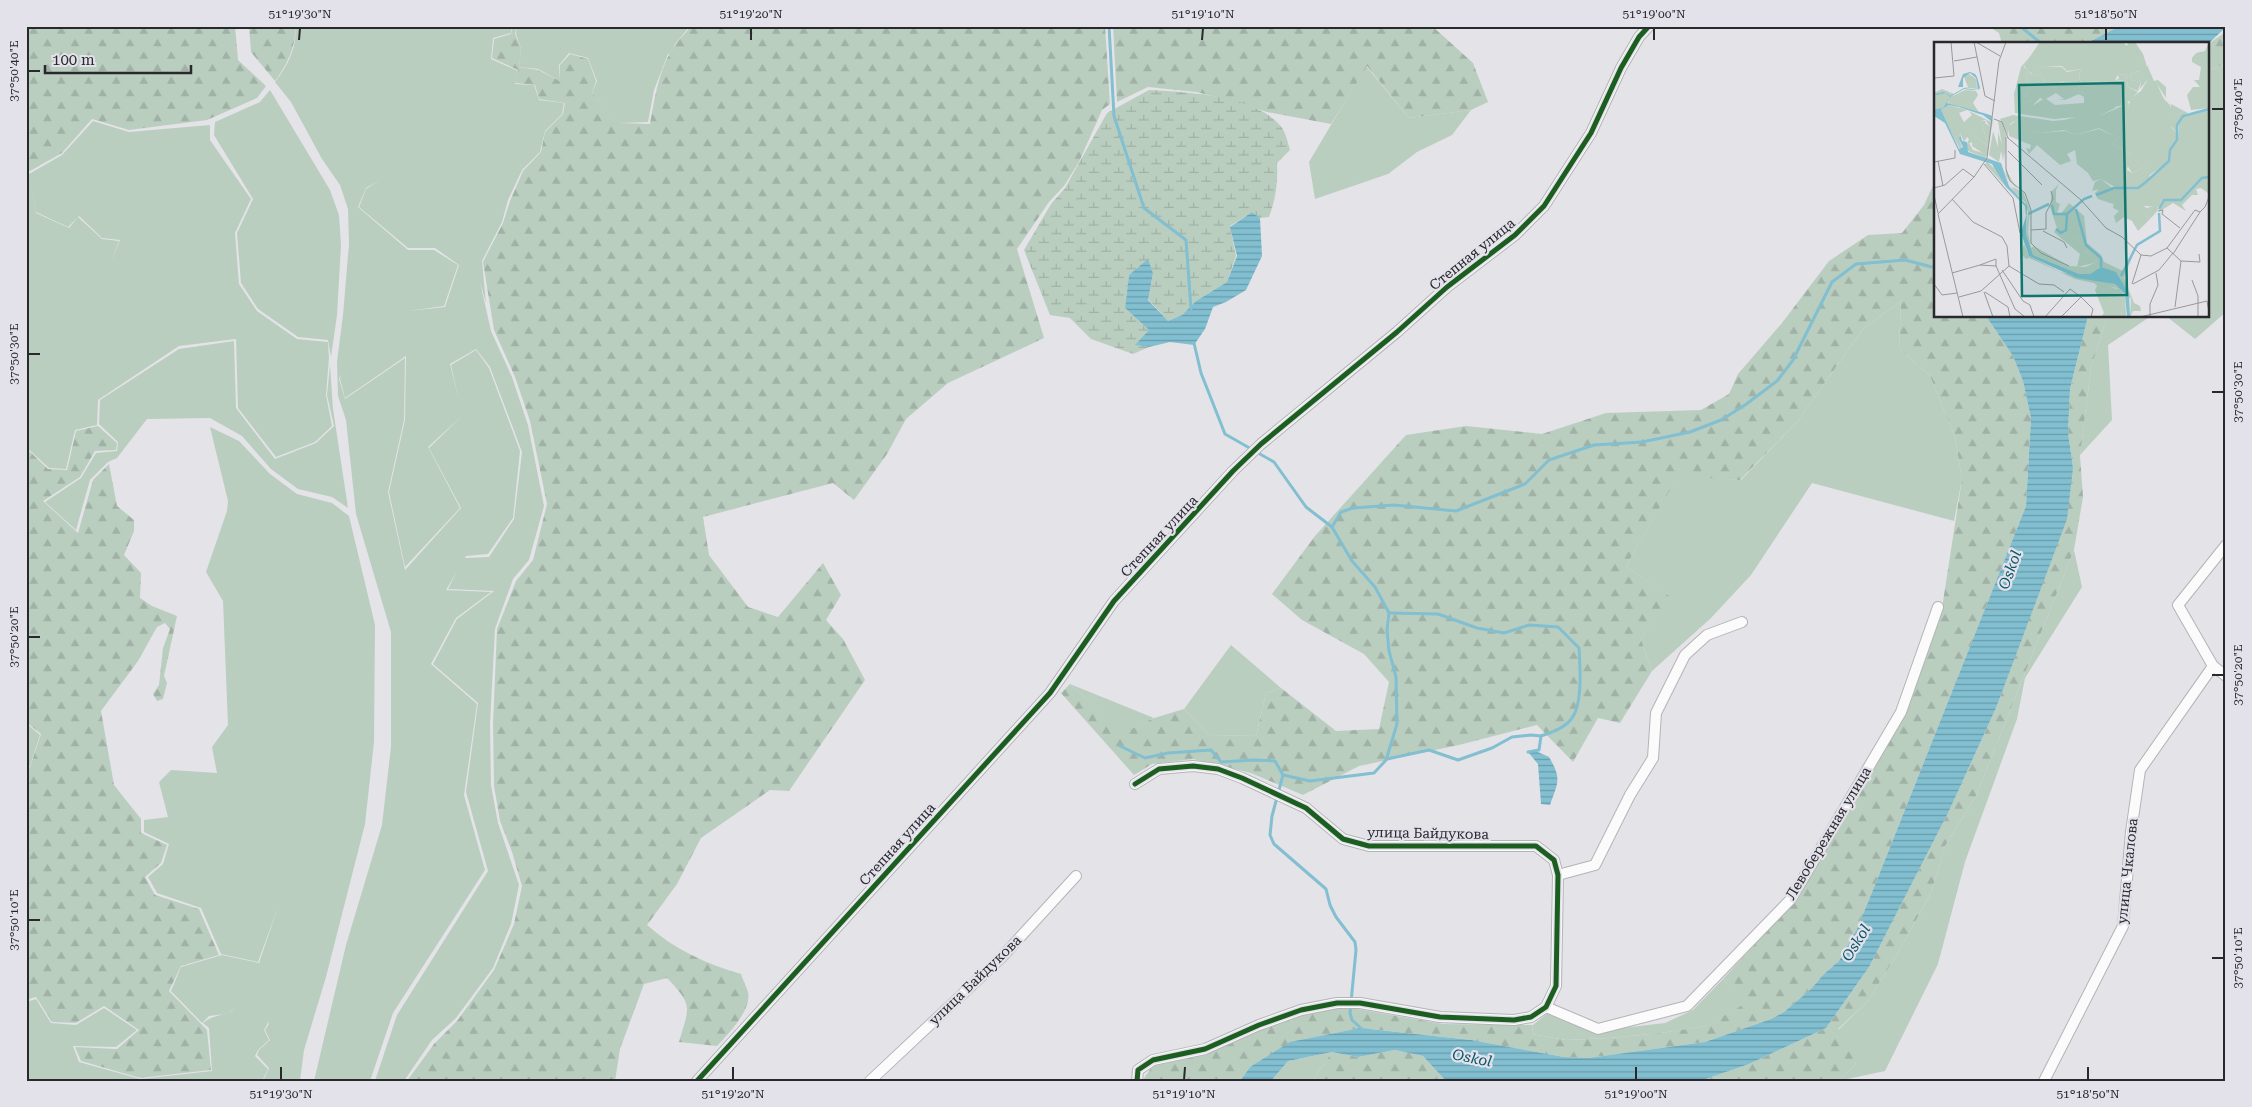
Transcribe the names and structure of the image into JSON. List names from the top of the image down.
{
  "streets": {
    "street": [
      "Степная улица",
      "улица Байдукова",
      "Левобережная улица",
      "улица Чкалова"
    ]
  },
  "water": ["Oskol"],
  "scale_bar": "100 m",
  "coordinates": [
    "51°19'30\"N",
    "51°19'20\"N",
    "51°19'10\"N",
    "51°19'00\"N",
    "51°18'50\"N",
    "37°50'40\"E",
    "37°50'30\"E",
    "37°50'20\"E",
    "37°50'10\"E"
  ]
}
